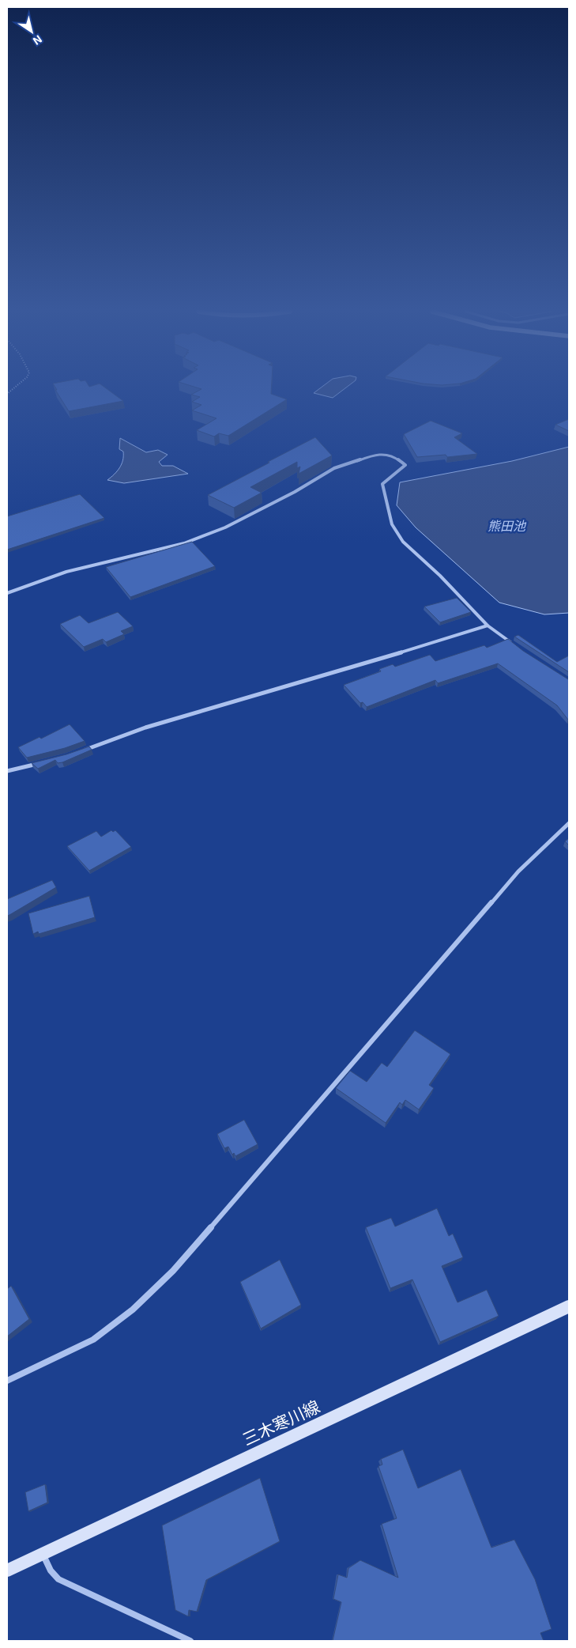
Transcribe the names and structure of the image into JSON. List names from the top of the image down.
{
  "streets": {
    "street": ["三木寒川線"]
  },
  "water": ["熊田池"],
  "north": "bottom right"
}
